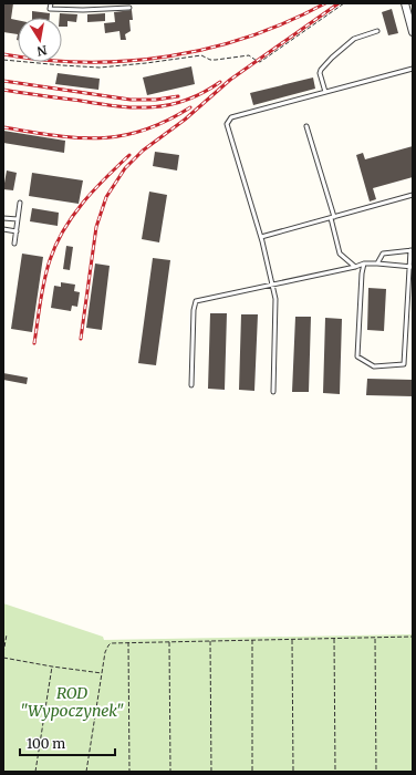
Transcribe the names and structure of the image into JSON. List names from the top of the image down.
{
  "parks": ["ROD \"Wypoczynek\""],
  "scale_bar": "100 m",
  "north": "bottom"
}
